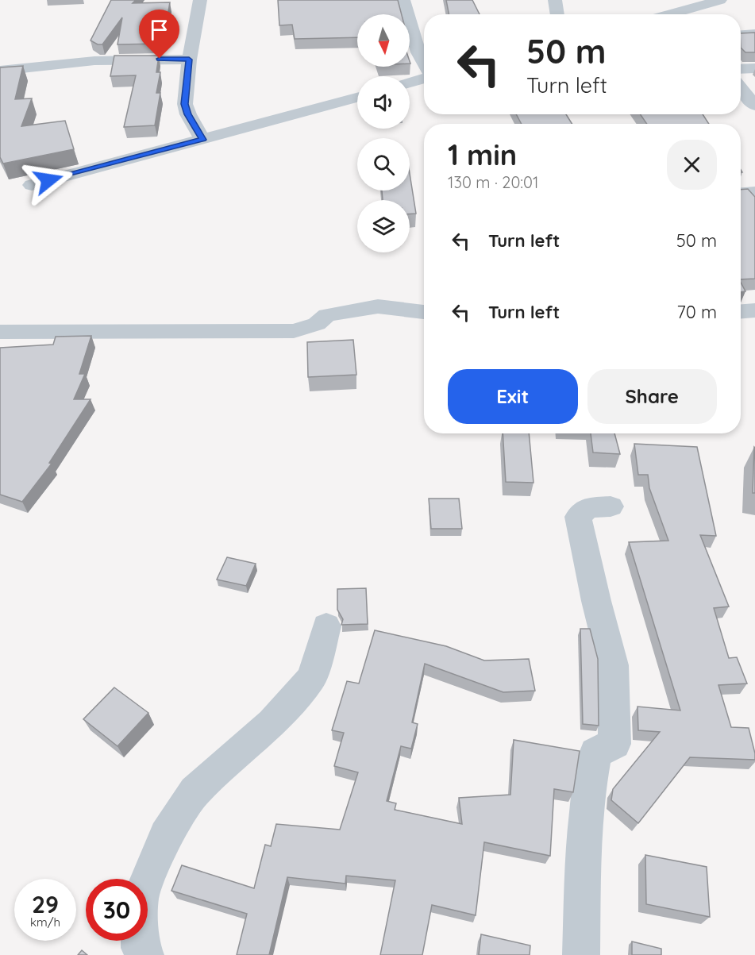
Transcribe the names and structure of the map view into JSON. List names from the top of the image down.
{
  "north": "bottom",
  "page": {
    "turn": ["50 m", "Turn left"],
    "heading": ["1 min", "130 m · 20:01"],
    "list": [
      {
        "name": "Turn left",
        "value": "50 m"
      },
      {
        "name": "Turn left",
        "value": "70 m"
      }
    ],
    "buttons": ["Exit", "Share"],
    "speed": "29 km/h",
    "limit": "30"
  }
}
